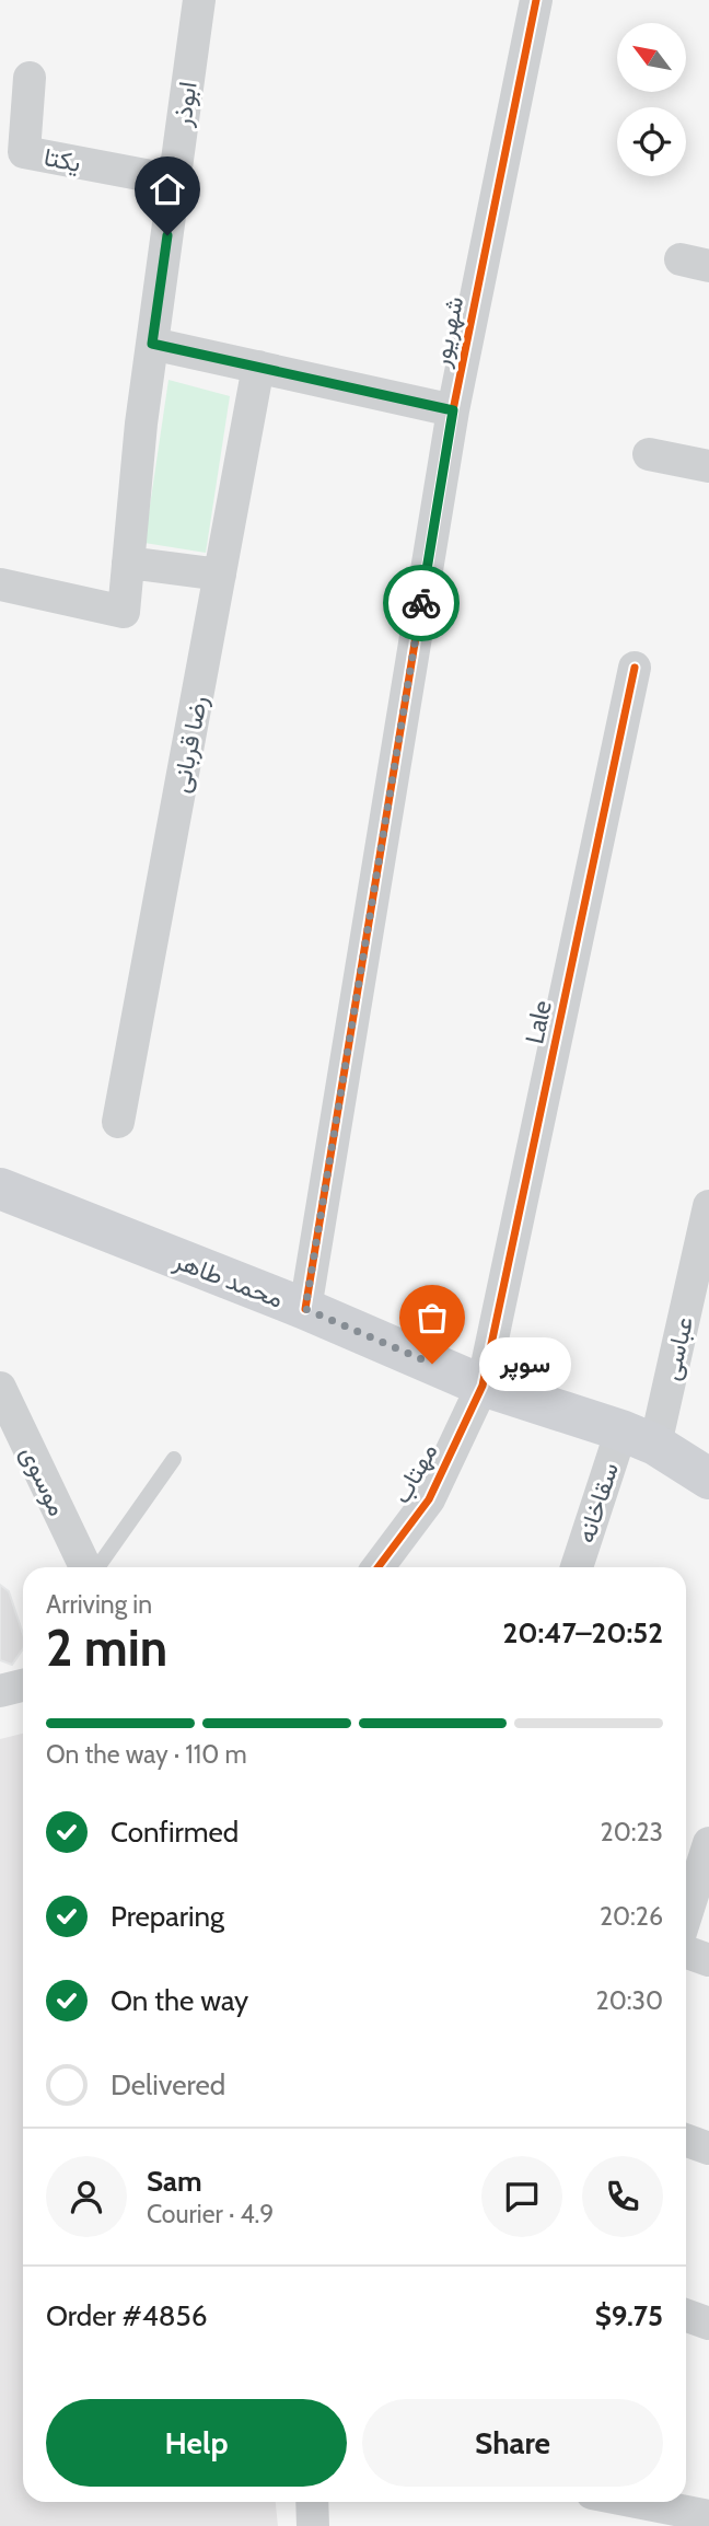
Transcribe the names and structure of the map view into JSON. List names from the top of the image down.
{
  "streets": {
    "main road": ["محمد طاهر"],
    "street": [
      "ابوذر",
      "یکتا",
      "شهریور",
      "رضا قربانی",
      "Lale",
      "عباسی",
      "مهتاب",
      "موسوی",
      "سقاخانه"
    ]
  },
  "crossings": [
    ["ابوذر", "یکتا"],
    ["شهریور", "محمد طاهر"],
    ["Lale", "محمد طاهر"],
    ["Lale", "مهتاب"],
    ["محمد طاهر", "عباسی"],
    ["محمد طاهر", "مهتاب"],
    ["محمد طاهر", "سقاخانه"],
    ["عباسی", "سقاخانه"]
  ],
  "places": ["سوپر"],
  "north": "top left",
  "page": {
    "bubble": "سوپر",
    "heading": ["2 min", "Arriving in", "20:47–20:52"],
    "panel": [
      "Sam",
      "Courier · 4.9",
      "Order #4856",
      "$9.75"
    ],
    "bar": "On the way · 110 m",
    "list": [
      ["Confirmed", "20:23"],
      ["Preparing", "20:26"],
      ["On the way", "20:30"],
      "Delivered"
    ],
    "buttons": ["Help", "Share"]
  }
}
